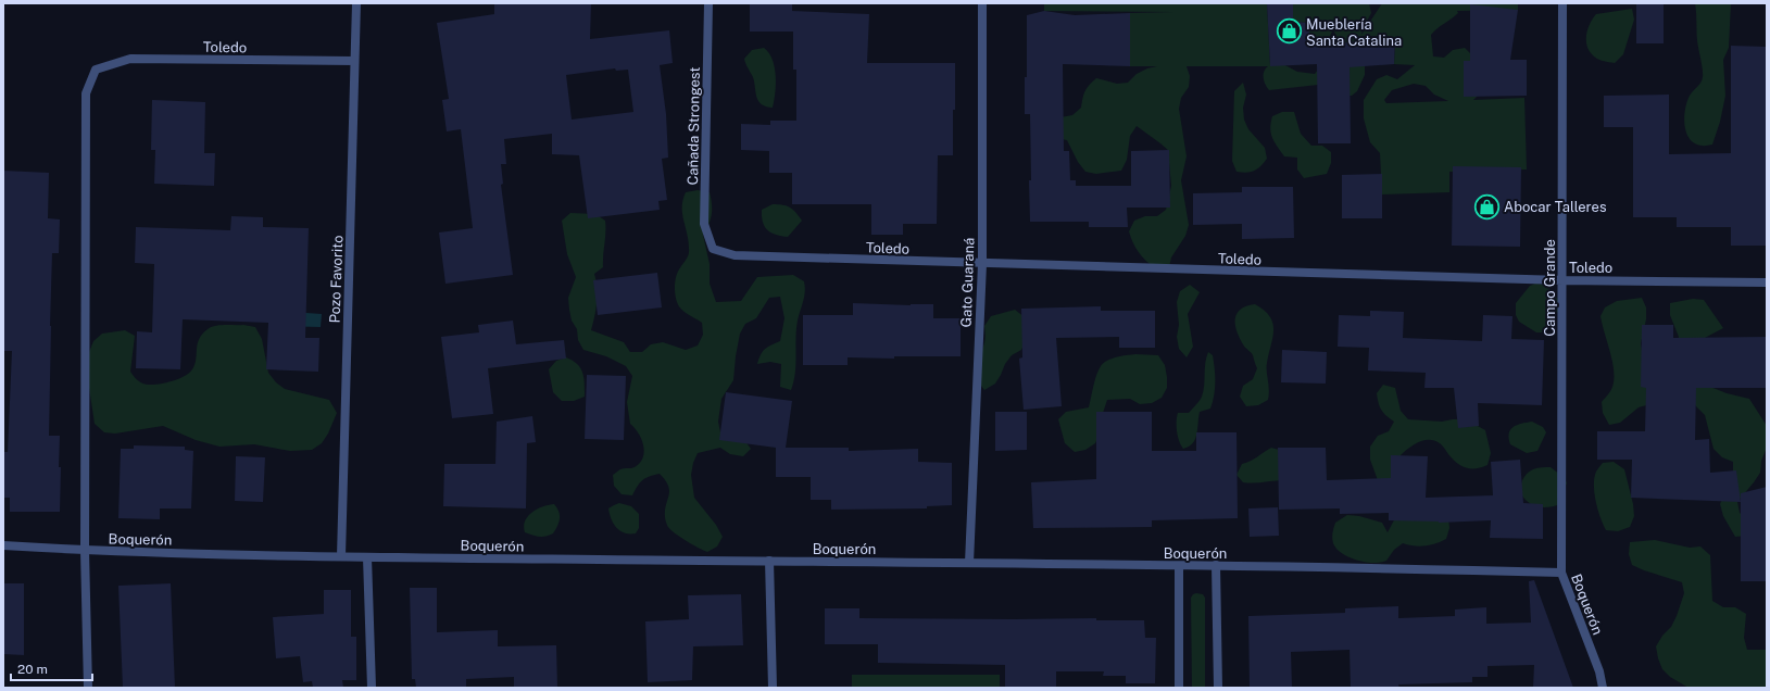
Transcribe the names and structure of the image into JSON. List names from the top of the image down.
{
  "streets": {
    "street": [
      "Toledo",
      "Cañada Strongest",
      "Pozo Favorito",
      "Gato Guaraná",
      "Campo Grande",
      "Boquerón"
    ]
  },
  "crossings": [
    ["Toledo", "Cañada Strongest"],
    ["Toledo", "Pozo Favorito"],
    ["Toledo", "Gato Guaraná"],
    ["Toledo", "Campo Grande"],
    ["Toledo", "Boquerón"],
    ["Pozo Favorito", "Boquerón"],
    ["Gato Guaraná", "Boquerón"],
    ["Campo Grande", "Boquerón"]
  ],
  "places": {
    "shop": ["Mueblería Santa Catalina", "Abocar Talleres"]
  },
  "scale_bar": "20 m"
}
